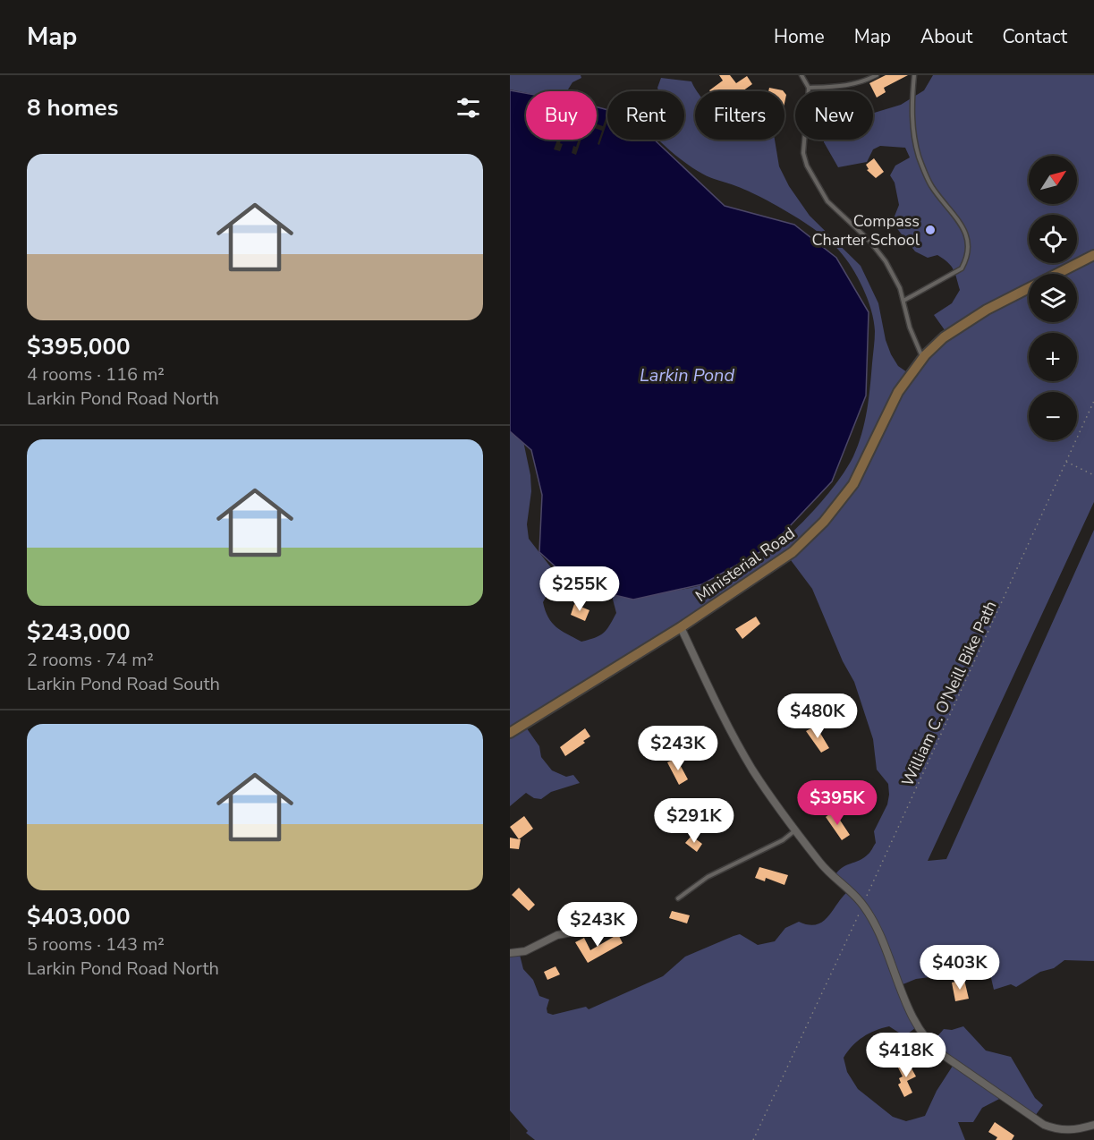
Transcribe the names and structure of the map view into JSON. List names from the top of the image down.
{
  "streets": {
    "main road": ["Ministerial Road"],
    "path": ["William C. O'Neill Bike Path"]
  },
  "water": ["Larkin Pond"],
  "places": ["Compass Charter School"],
  "north": "top right",
  "page": {
    "header": "Map",
    "nav": [
      "Home",
      "Map",
      "About",
      "Contact"
    ],
    "heading": "8 homes",
    "chip": [
      "Buy",
      "Rent",
      "Filters",
      "New"
    ],
    "list": [
      {
        "name": "$395,000",
        "note": "4 rooms · 116 m² · Larkin Pond Road North"
      },
      {
        "name": "$243,000",
        "note": "2 rooms · 74 m² · Larkin Pond Road South"
      },
      {
        "name": "$403,000",
        "note": "5 rooms · 143 m² · Larkin Pond Road North"
      }
    ],
    "map_buttons": ["+", "−"],
    "price": [
      "$255K",
      "$480K",
      "$243K",
      "$395K",
      "$291K",
      "$243K",
      "$403K",
      "$418K"
    ]
  }
}
